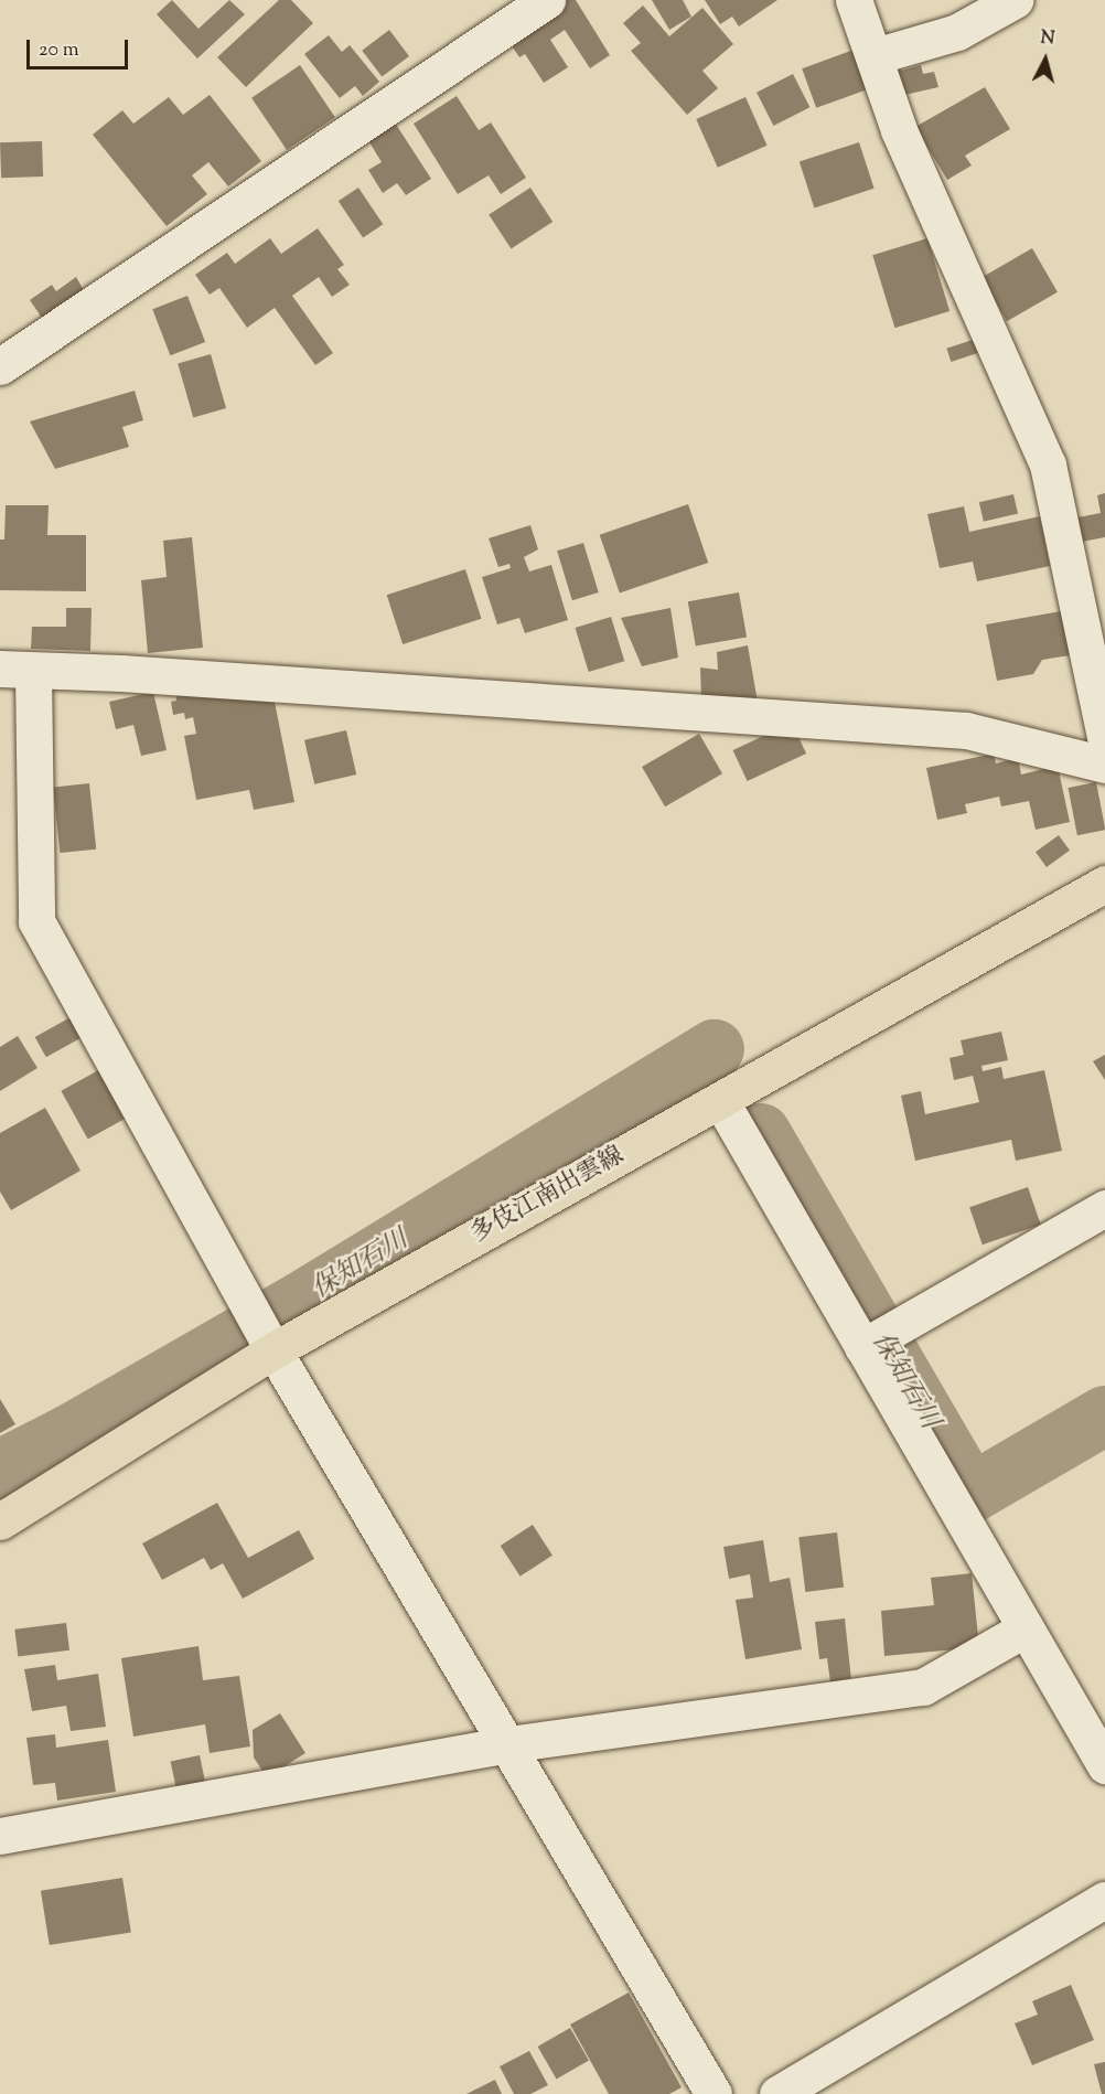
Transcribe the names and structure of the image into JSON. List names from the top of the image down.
{
  "streets": {
    "main road": ["多伎江南出雲線"]
  },
  "water": ["保知石川"],
  "scale_bar": "20 m",
  "north": "top"
}
